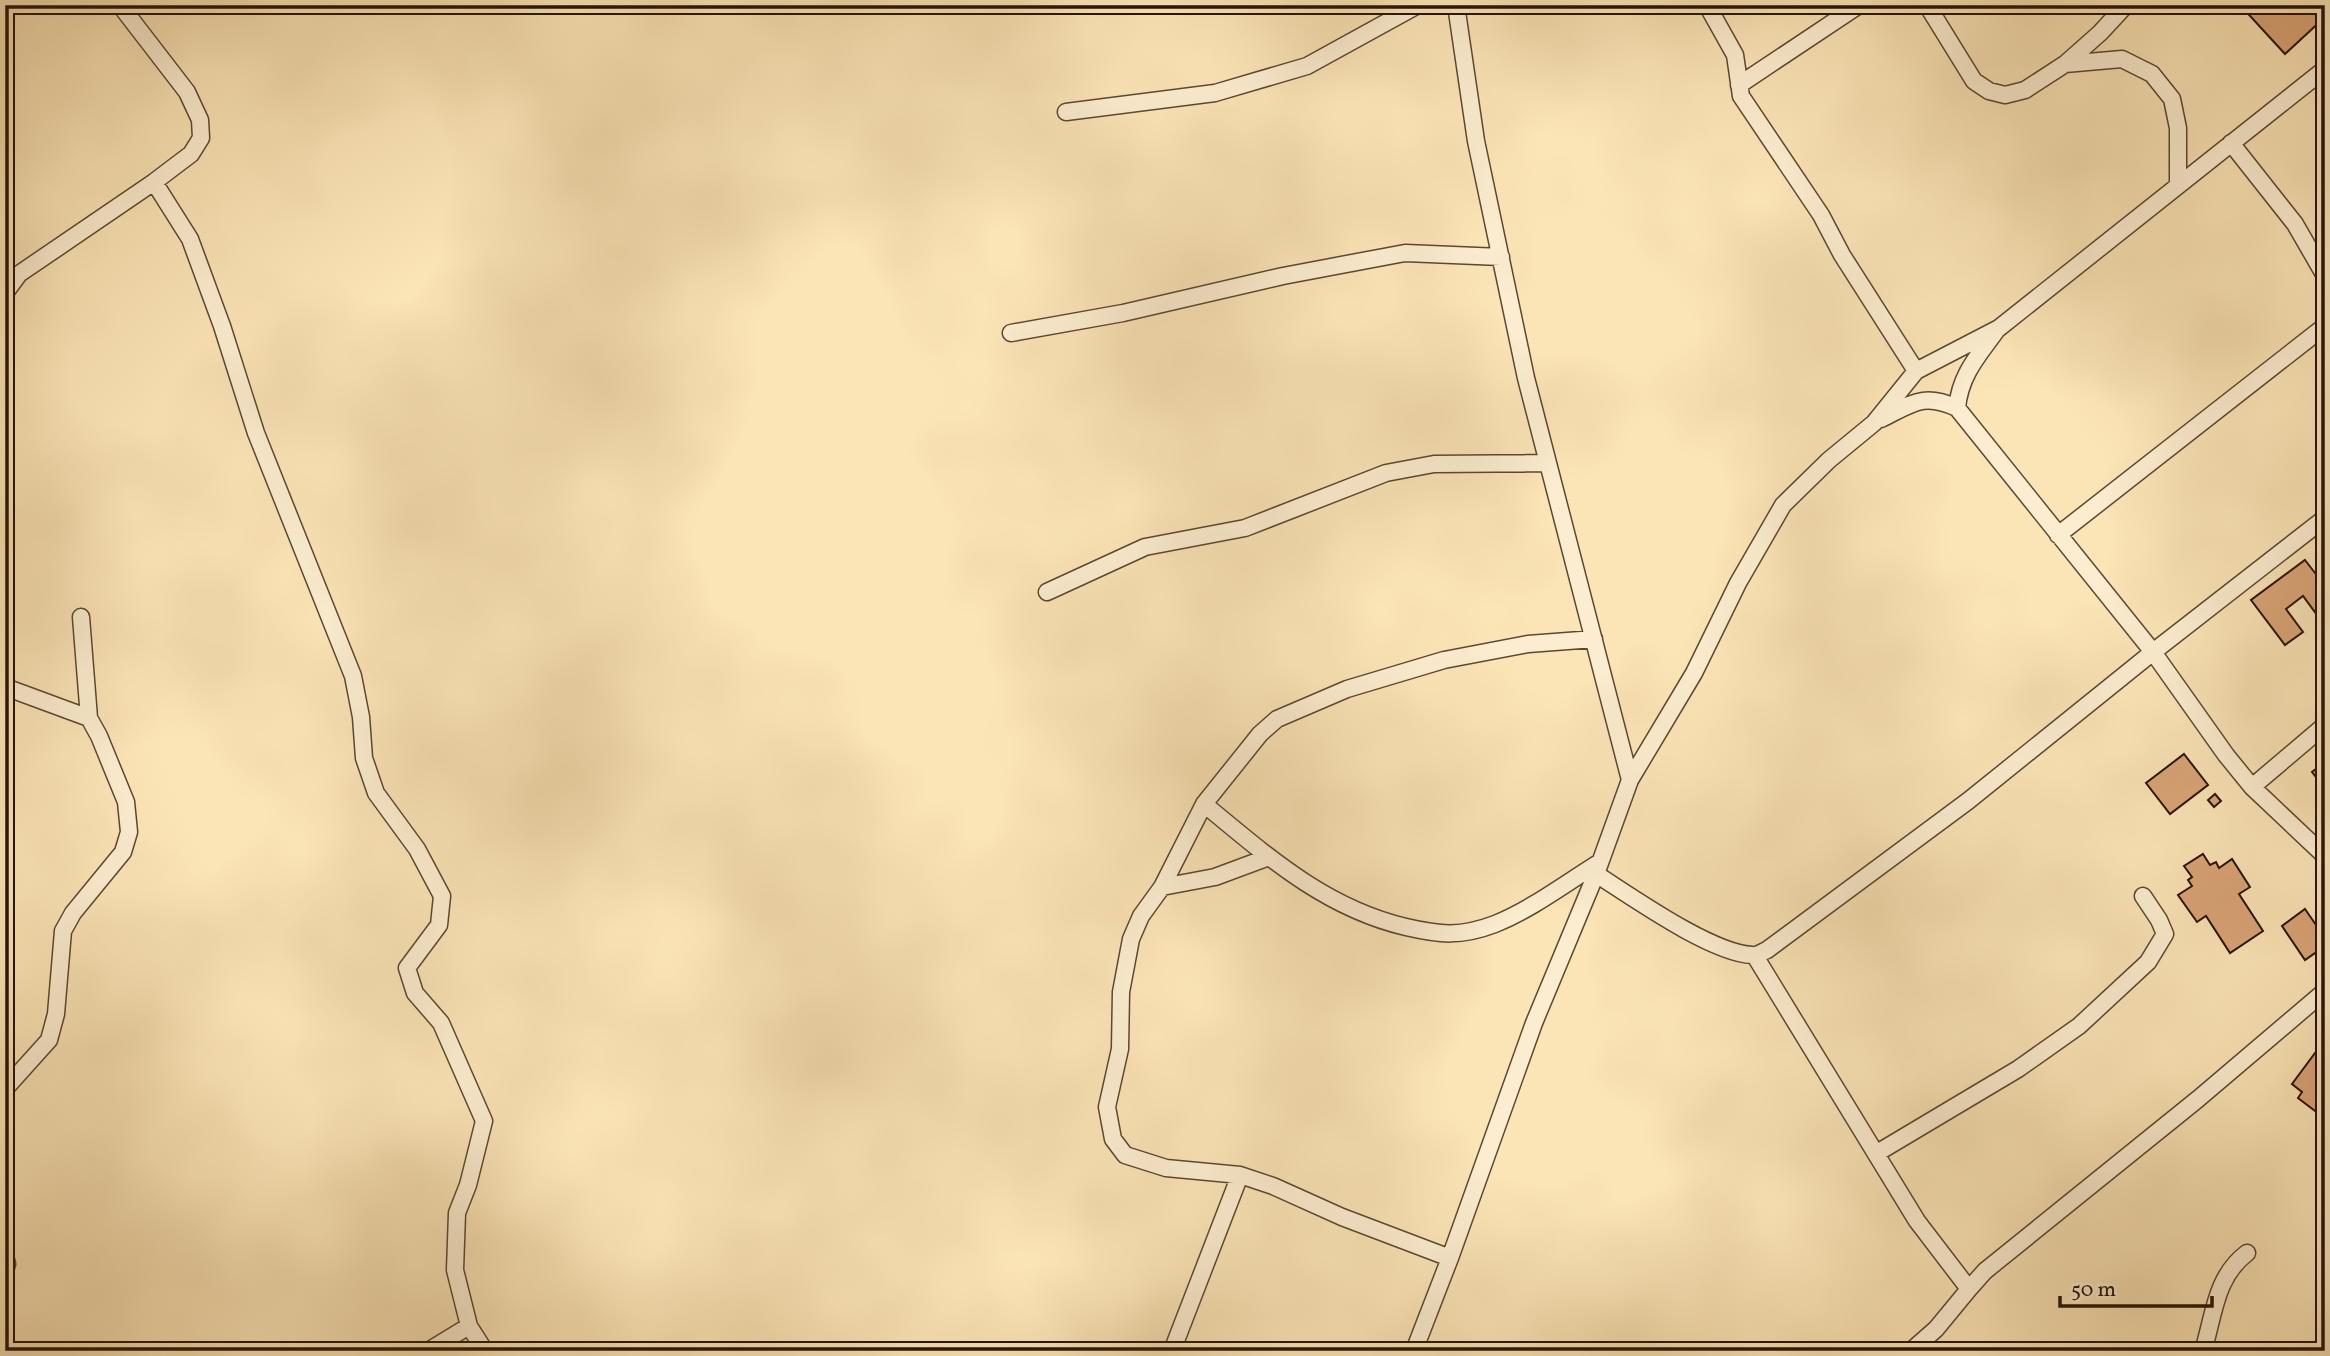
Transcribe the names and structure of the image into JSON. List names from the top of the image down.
{
  "scale_bar": "50 m"
}
